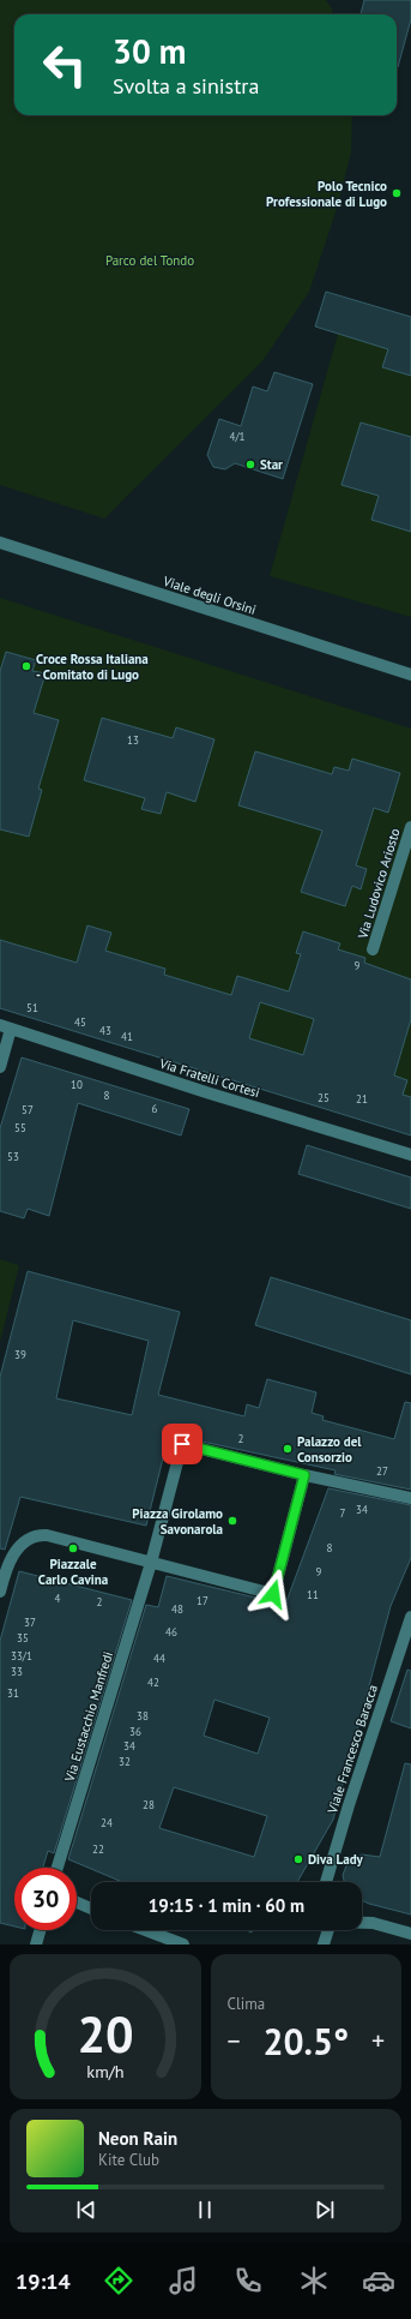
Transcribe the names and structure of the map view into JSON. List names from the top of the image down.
{
  "streets": {
    "street": [
      "Viale degli Orsini",
      "Via Ludovico Ariosto",
      "Via Fratelli Cortesi",
      "Via Eustacchio Manfredi",
      "Viale Francesco Baracca"
    ]
  },
  "parks": ["Parco del Tondo"],
  "places": [
    "Polo Tecnico Professionale di Lugo",
    "Star",
    "Croce Rossa Italiana - Comitato di Lugo",
    "Palazzo del Consorzio",
    "Piazza Girolamo Savonarola",
    "Piazzale Carlo Cavina",
    "Diva Lady"
  ],
  "house_numbers": [
    "4/1",
    "13",
    "9",
    "51",
    "45",
    "43",
    "41",
    "10",
    "8",
    "25",
    "21",
    "6",
    "57",
    "55",
    "53",
    "39",
    "2",
    "27",
    "34",
    "7",
    "8",
    "9",
    "11",
    "4",
    "17",
    "2",
    "48",
    "37",
    "46",
    "35",
    "33/1",
    "44",
    "33",
    "42",
    "31",
    "38",
    "36",
    "34",
    "32",
    "28",
    "24",
    "22"
  ],
  "page": {
    "turn": ["30 m", "Svolta a sinistra"],
    "limit": "30",
    "trip": "19:15 · 1 min · 60 m",
    "tile": "Clima",
    "heat": ["−", "20.5°", "+"],
    "song": ["Neon Rain", "Kite Club"],
    "tabs": "19:14",
    "gauge": ["20", "km/h"]
  }
}
